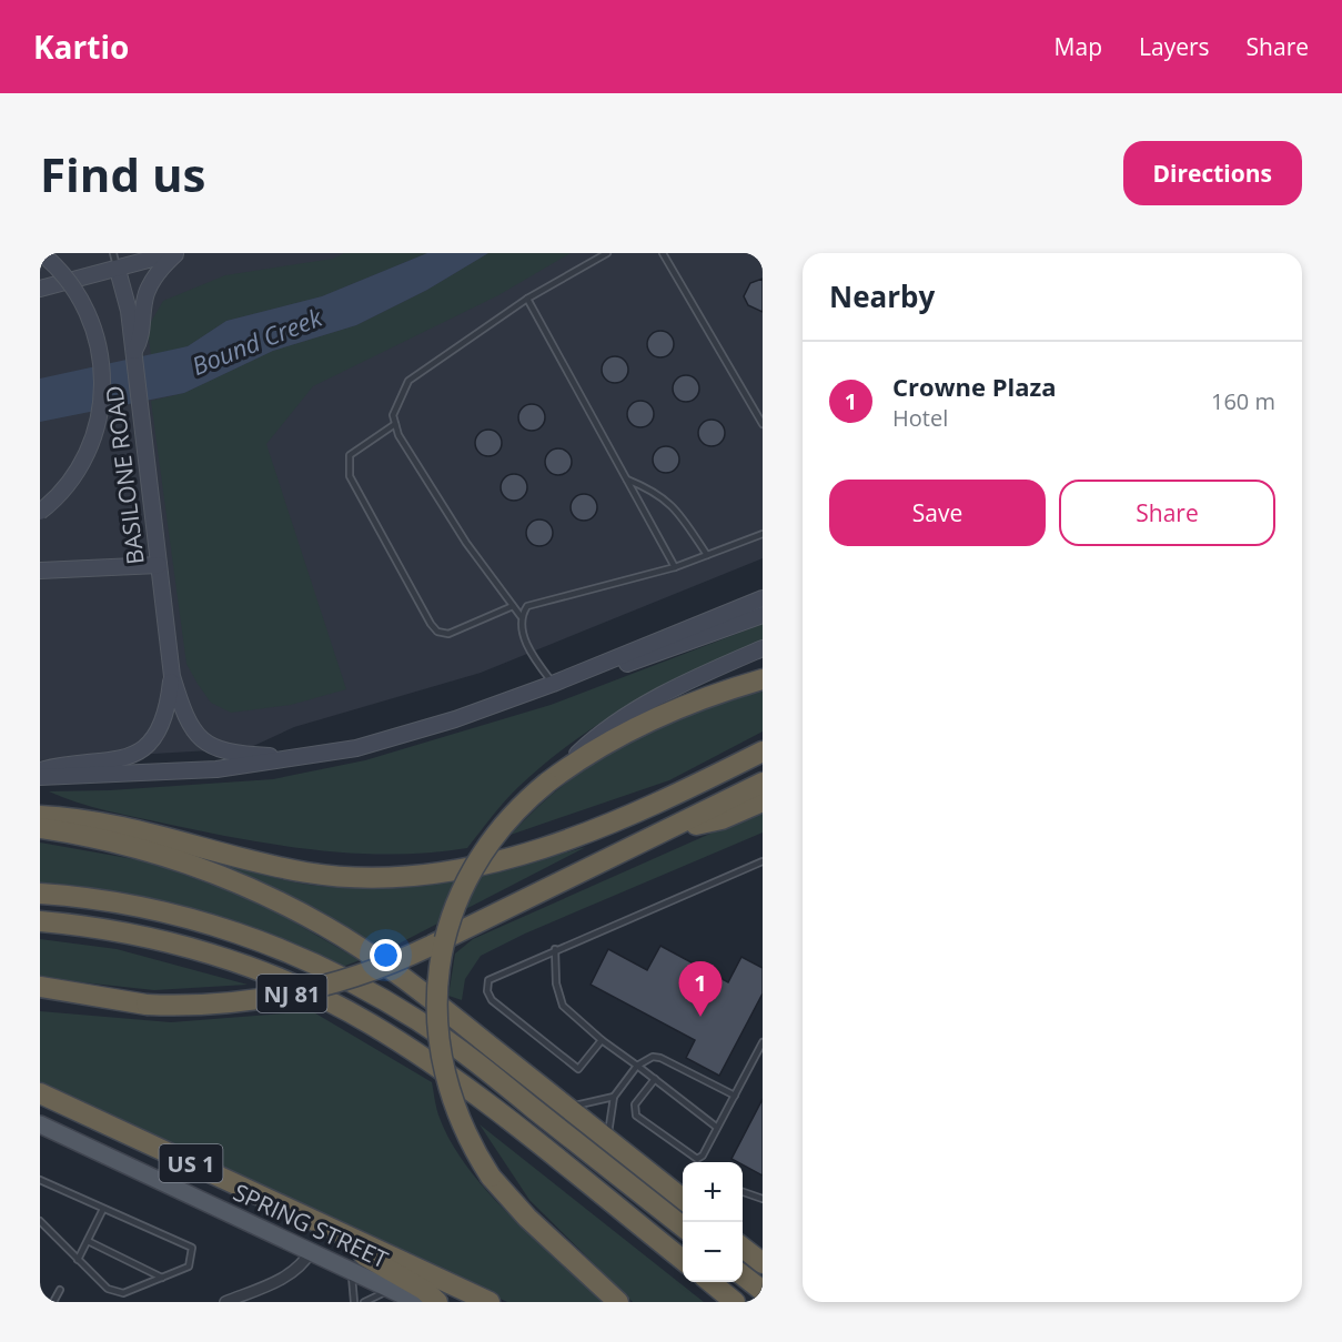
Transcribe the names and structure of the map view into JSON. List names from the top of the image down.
{
  "streets": {
    "highway": ["NJ 81", "US 1"],
    "main road": ["SPRING STREET"],
    "street": ["BASILONE ROAD"]
  },
  "water": ["Bound Creek"],
  "page": {
    "header": "Kartio",
    "nav": ["Map", "Layers", "Share"],
    "buttons": [
      "Directions",
      ["Save", "Share"]
    ],
    "title": "Find us",
    "heading": "Nearby",
    "list": [
      {
        "mark": "1",
        "name": "Crowne Plaza",
        "note": "Hotel",
        "value": "160 m"
      }
    ],
    "pins": "1",
    "map_buttons": ["+", "−"]
  }
}
